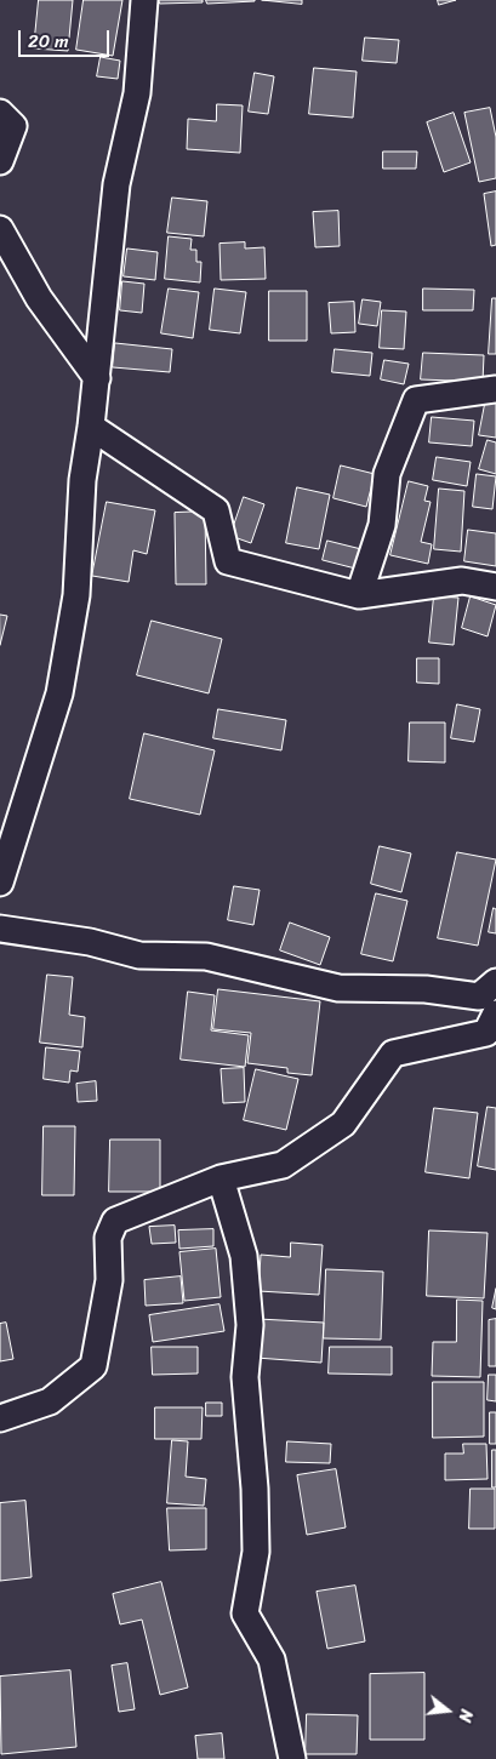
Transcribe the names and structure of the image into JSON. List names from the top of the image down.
{
  "scale_bar": "20 m",
  "north": "right"
}
